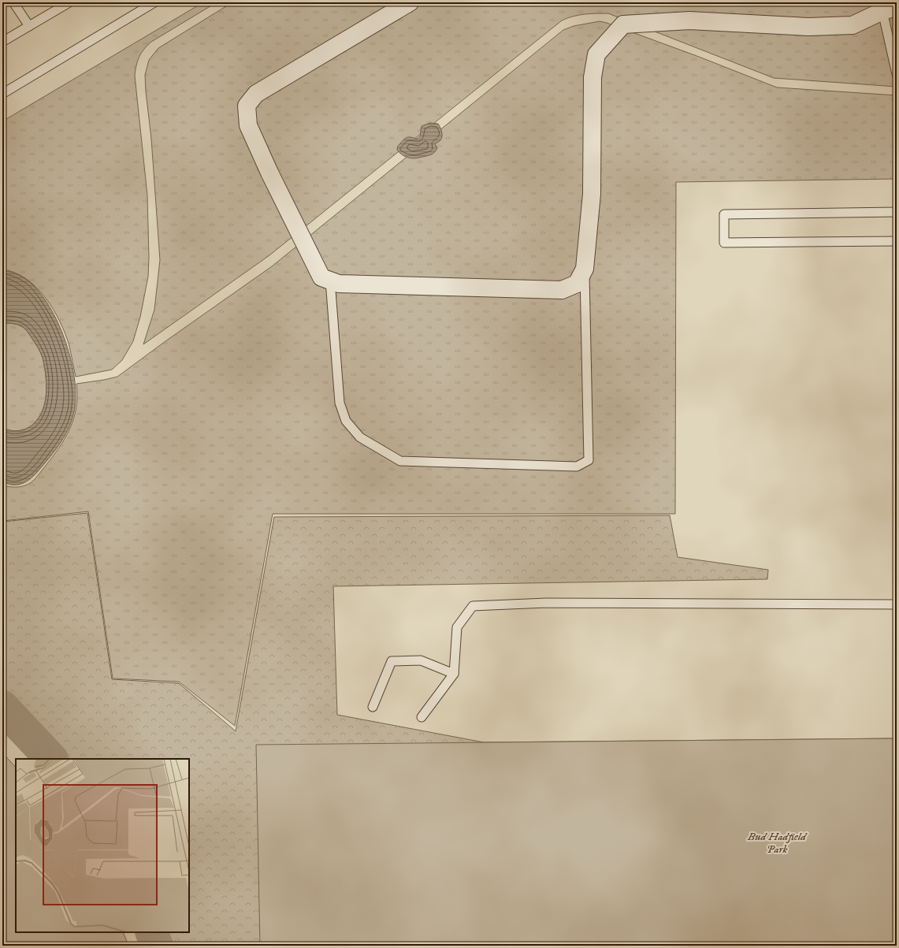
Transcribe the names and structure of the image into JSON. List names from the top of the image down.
{
  "parks": ["Bud Hadfield Park"]
}
